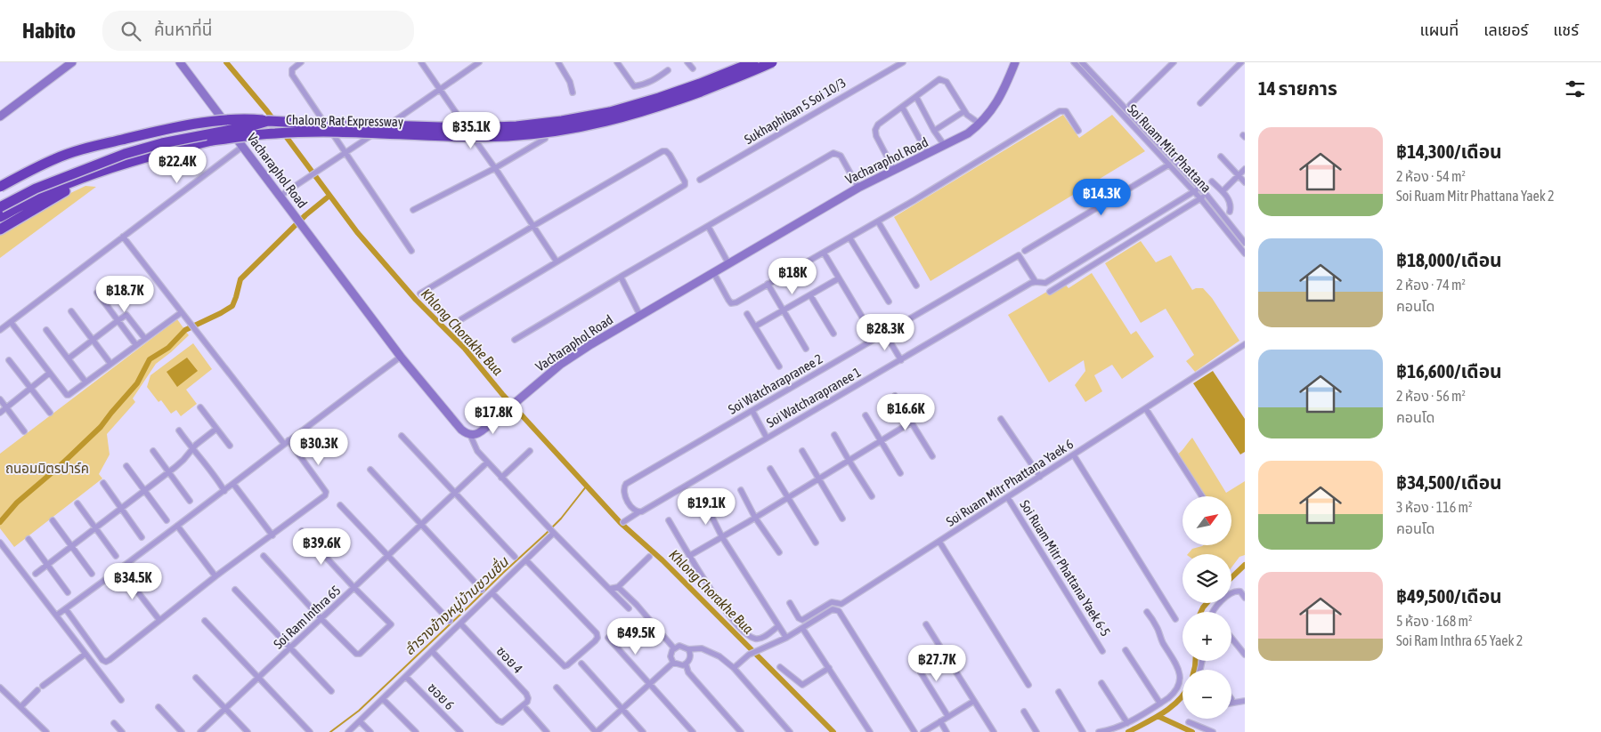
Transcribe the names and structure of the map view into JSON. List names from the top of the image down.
{
  "streets": {
    "highway": ["Chalong Rat Expressway"],
    "main road": ["Vacharaphol Road"],
    "street": [
      "Sukhaphiban 5 Soi 10/3",
      "Soi Ruam Mitr Phattana",
      "Soi Watcharapranee 2",
      "Soi Watcharapranee 1",
      "Soi Ruam Mitr Phattana Yaek 6",
      "Soi Ruam Mitr Phattana Yaek 6-5",
      "Soi Ram Inthra 65",
      "ซอย 4",
      "ซอย 6"
    ]
  },
  "crossings": [
    ["Soi Ruam Mitr Phattana", "Soi Watcharapranee 1"],
    ["Soi Watcharapranee 2", "Soi Watcharapranee 1"],
    ["Soi Ruam Mitr Phattana Yaek 6", "Soi Ruam Mitr Phattana Yaek 6-5"]
  ],
  "water": ["Khlong Chorakhe Bua", "ลำรางข้างหมู่บ้านชวนชื่น"],
  "parks": ["ถนอมมิตรปาร์ค"],
  "north": "top right",
  "page": {
    "header": "Habito",
    "search": "ค้นหาที่นี่",
    "nav": ["แผนที่", "เลเยอร์", "แชร์"],
    "heading": "14 รายการ",
    "price": [
      "฿35.1K",
      "฿22.4K",
      "฿14.3K",
      "฿18K",
      "฿18.7K",
      "฿28.3K",
      "฿16.6K",
      "฿17.8K",
      "฿30.3K",
      "฿19.1K",
      "฿39.6K",
      "฿34.5K",
      "฿49.5K",
      "฿27.7K"
    ],
    "list": [
      {
        "name": "฿14,300/เดือน",
        "note": "2 ห้อง · 54 m² · Soi Ruam Mitr Phattana Yaek 2"
      },
      {
        "name": "฿18,000/เดือน",
        "note": "2 ห้อง · 74 m² · คอนโด"
      },
      {
        "name": "฿16,600/เดือน",
        "note": "2 ห้อง · 56 m² · คอนโด"
      },
      {
        "name": "฿34,500/เดือน",
        "note": "3 ห้อง · 116 m² · คอนโด"
      },
      {
        "name": "฿49,500/เดือน",
        "note": "5 ห้อง · 168 m² · Soi Ram Inthra 65 Yaek 2"
      }
    ],
    "map_buttons": ["+", "−"]
  }
}
